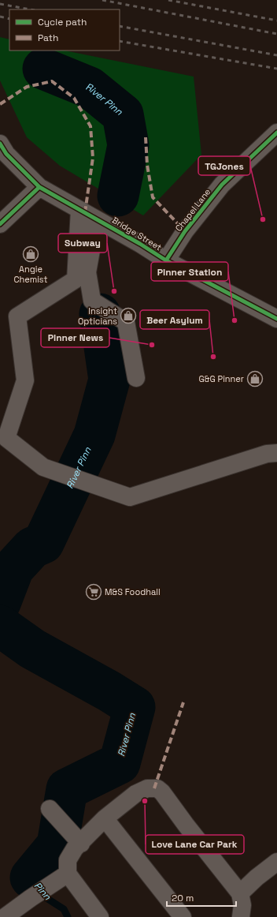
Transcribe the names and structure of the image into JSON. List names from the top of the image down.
{
  "streets": {
    "street": ["Chapel Lane", "Bridge Street"]
  },
  "crossings": [
    ["Chapel Lane", "Bridge Street"]
  ],
  "water": ["River Pinn", "Pinn"],
  "places": {
    "other": [
      "TGJones",
      "Subway",
      "Pinner Station",
      "Pinner News",
      "Beer Asylum",
      "Love Lane Car Park"
    ],
    "shop": ["Angie Chemist", "Insight Opticians", "G&G Pinner"],
    "supermarket": ["M&S Foodhall"]
  },
  "legend": ["Cycle path", "Path"],
  "scale_bar": "20 m"
}
